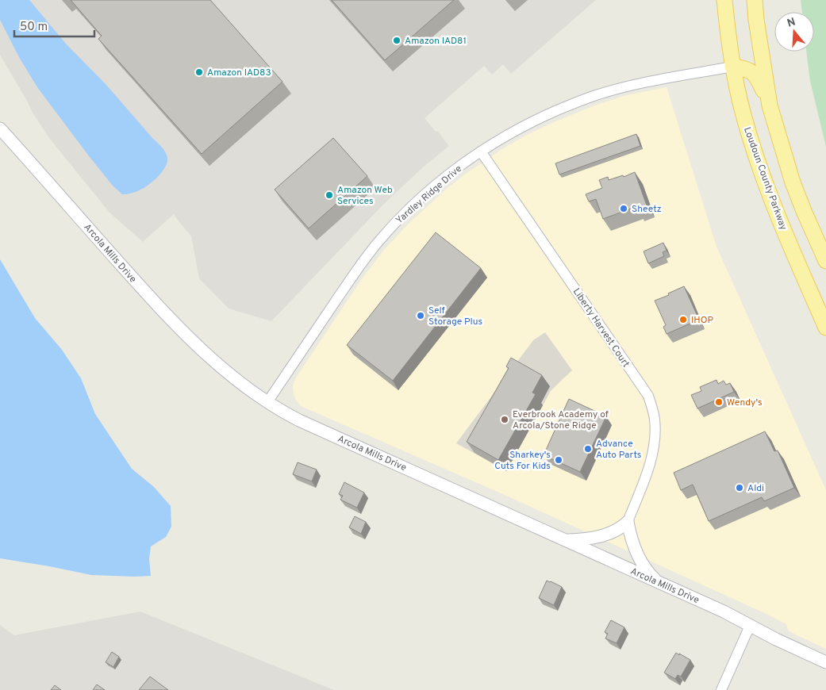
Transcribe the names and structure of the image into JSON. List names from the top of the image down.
{
  "streets": {
    "main road": ["Loudoun County Parkway"],
    "street": ["Yardley Ridge Drive", "Arcola Mills Drive", "Liberty Harvest Court"]
  },
  "crossings": [
    ["Loudoun County Parkway", "Yardley Ridge Drive"],
    ["Yardley Ridge Drive", "Arcola Mills Drive"],
    ["Yardley Ridge Drive", "Liberty Harvest Court"]
  ],
  "places": [
    "Amazon IAD81",
    "Amazon IAD83",
    "Amazon Web Services",
    "Sheetz",
    "Self Storage Plus",
    "IHOP",
    "Wendy's",
    "Everbrook Academy of Arcola/Stone Ridge",
    "Advance Auto Parts",
    "Sharkey's Cuts For Kids",
    "Aldi"
  ],
  "scale_bar": "50 m",
  "north": "top"
}
